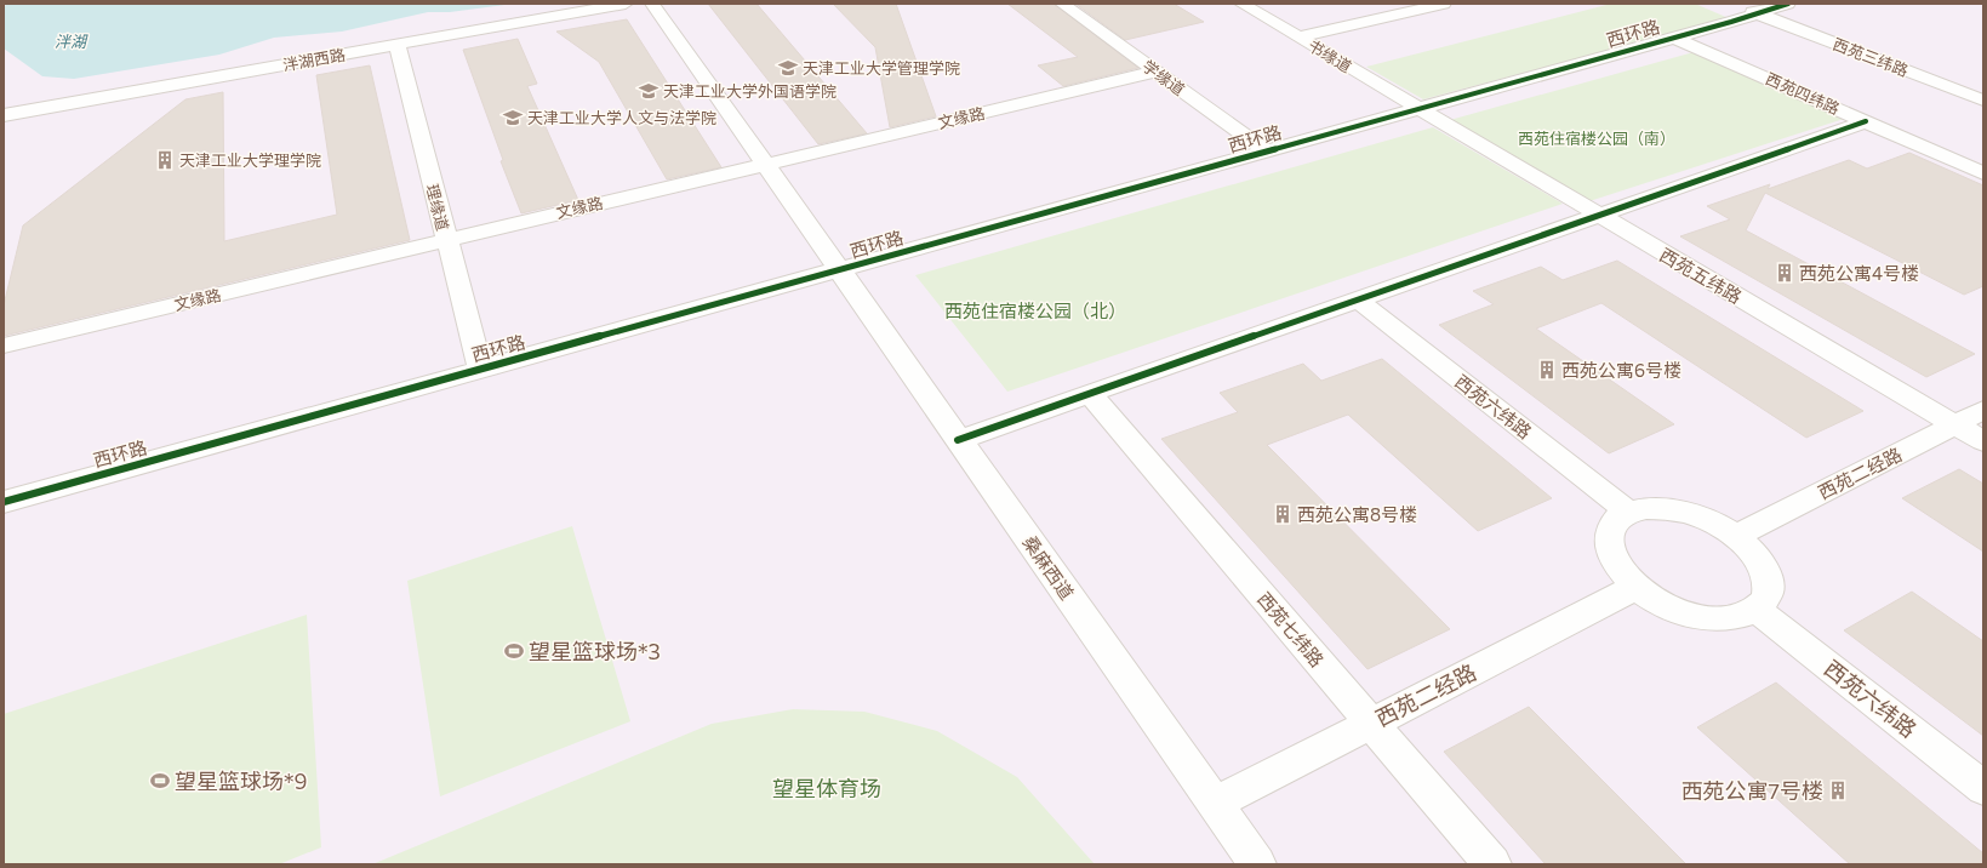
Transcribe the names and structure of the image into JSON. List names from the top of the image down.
{
  "streets": {
    "street": [
      "西环路",
      "书缘道",
      "西苑三纬路",
      "泮湖西路",
      "学缘道",
      "西苑四纬路",
      "文缘路",
      "理缘道",
      "西苑五纬路",
      "西苑六纬路",
      "西苑二经路",
      "桑麻西道",
      "西苑七纬路"
    ]
  },
  "crossings": [
    ["西环路", "书缘道"],
    ["西环路", "西苑三纬路"],
    ["西环路", "学缘道"],
    ["西环路", "西苑四纬路"],
    ["西环路", "理缘道"],
    ["西环路", "西苑五纬路"],
    ["西环路", "桑麻西道"],
    ["书缘道", "西苑五纬路"],
    ["泮湖西路", "理缘道"],
    ["学缘道", "文缘路"],
    ["文缘路", "理缘道"],
    ["文缘路", "桑麻西道"],
    ["西苑五纬路", "西苑二经路"],
    ["西苑六纬路", "西苑二经路"],
    ["西苑二经路", "桑麻西道"],
    ["西苑二经路", "西苑七纬路"]
  ],
  "water": ["泮湖"],
  "parks": ["西苑住宿楼公园（南）", "西苑住宿楼公园（北）", "望星体育场"],
  "places": {
    "school or university": ["天津工业大学管理学院", "天津工业大学外国语学院", "天津工业大学人文与法学院"],
    "building": [
      "天津工业大学理学院",
      "西苑公寓4号楼",
      "西苑公寓6号楼",
      "西苑公寓8号楼",
      "西苑公寓7号楼"
    ],
    "sports": ["望星篮球场*3", "望星篮球场*9"]
  }
}
